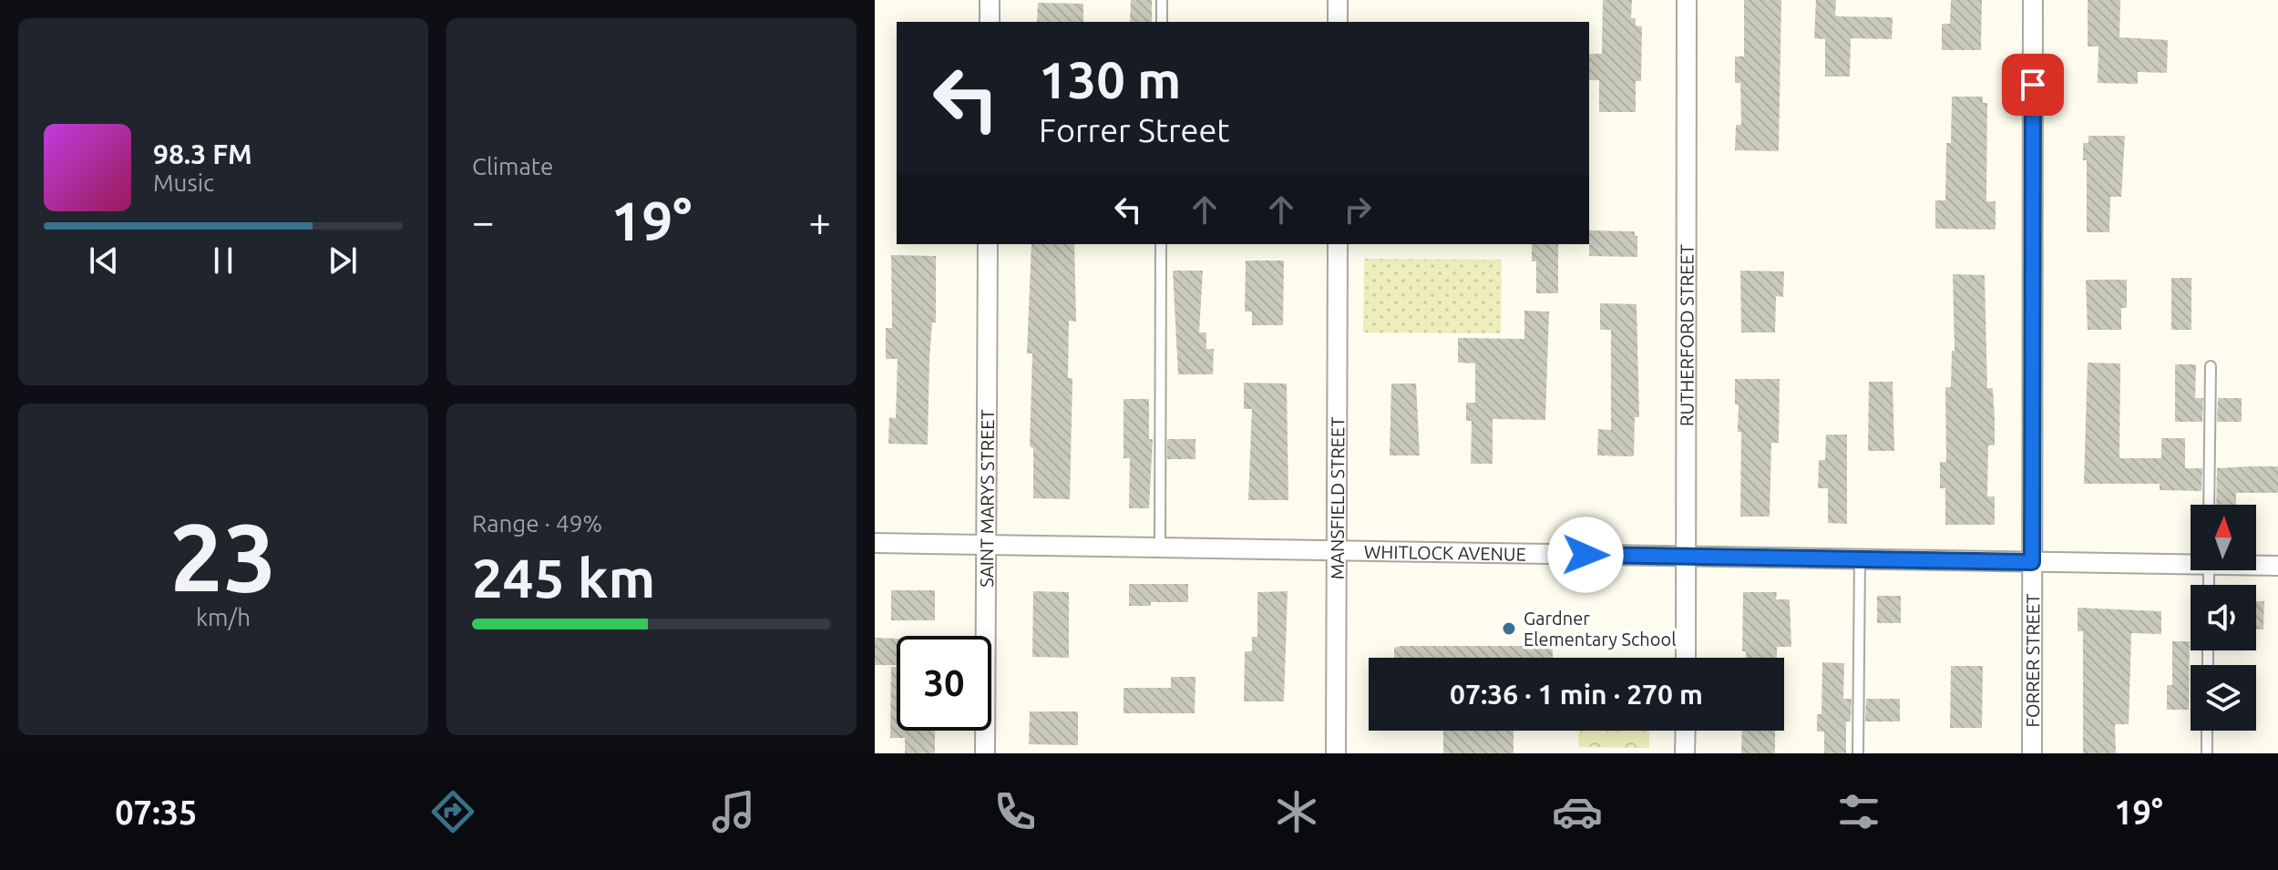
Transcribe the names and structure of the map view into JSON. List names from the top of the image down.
{
  "streets": {
    "street": [
      "RUTHERFORD STREET",
      "SAINT MARYS STREET",
      "MANSFIELD STREET",
      "WHITLOCK AVENUE",
      "FORRER STREET"
    ]
  },
  "crossings": [
    ["RUTHERFORD STREET", "WHITLOCK AVENUE"],
    ["SAINT MARYS STREET", "WHITLOCK AVENUE"],
    ["MANSFIELD STREET", "WHITLOCK AVENUE"],
    ["WHITLOCK AVENUE", "FORRER STREET"]
  ],
  "places": ["Gardner Elementary School"],
  "north": "top",
  "page": {
    "tile": [
      "Climate",
      ["23", "km/h"],
      ["Range · 49%", "245 km"]
    ],
    "turn": ["130 m", "Forrer Street"],
    "song": ["98.3 FM", "Music"],
    "heat": ["−", "19°", "+"],
    "limit": "30",
    "trip": "07:36 · 1 min · 270 m",
    "tabs": ["07:35", "19°"]
  }
}
